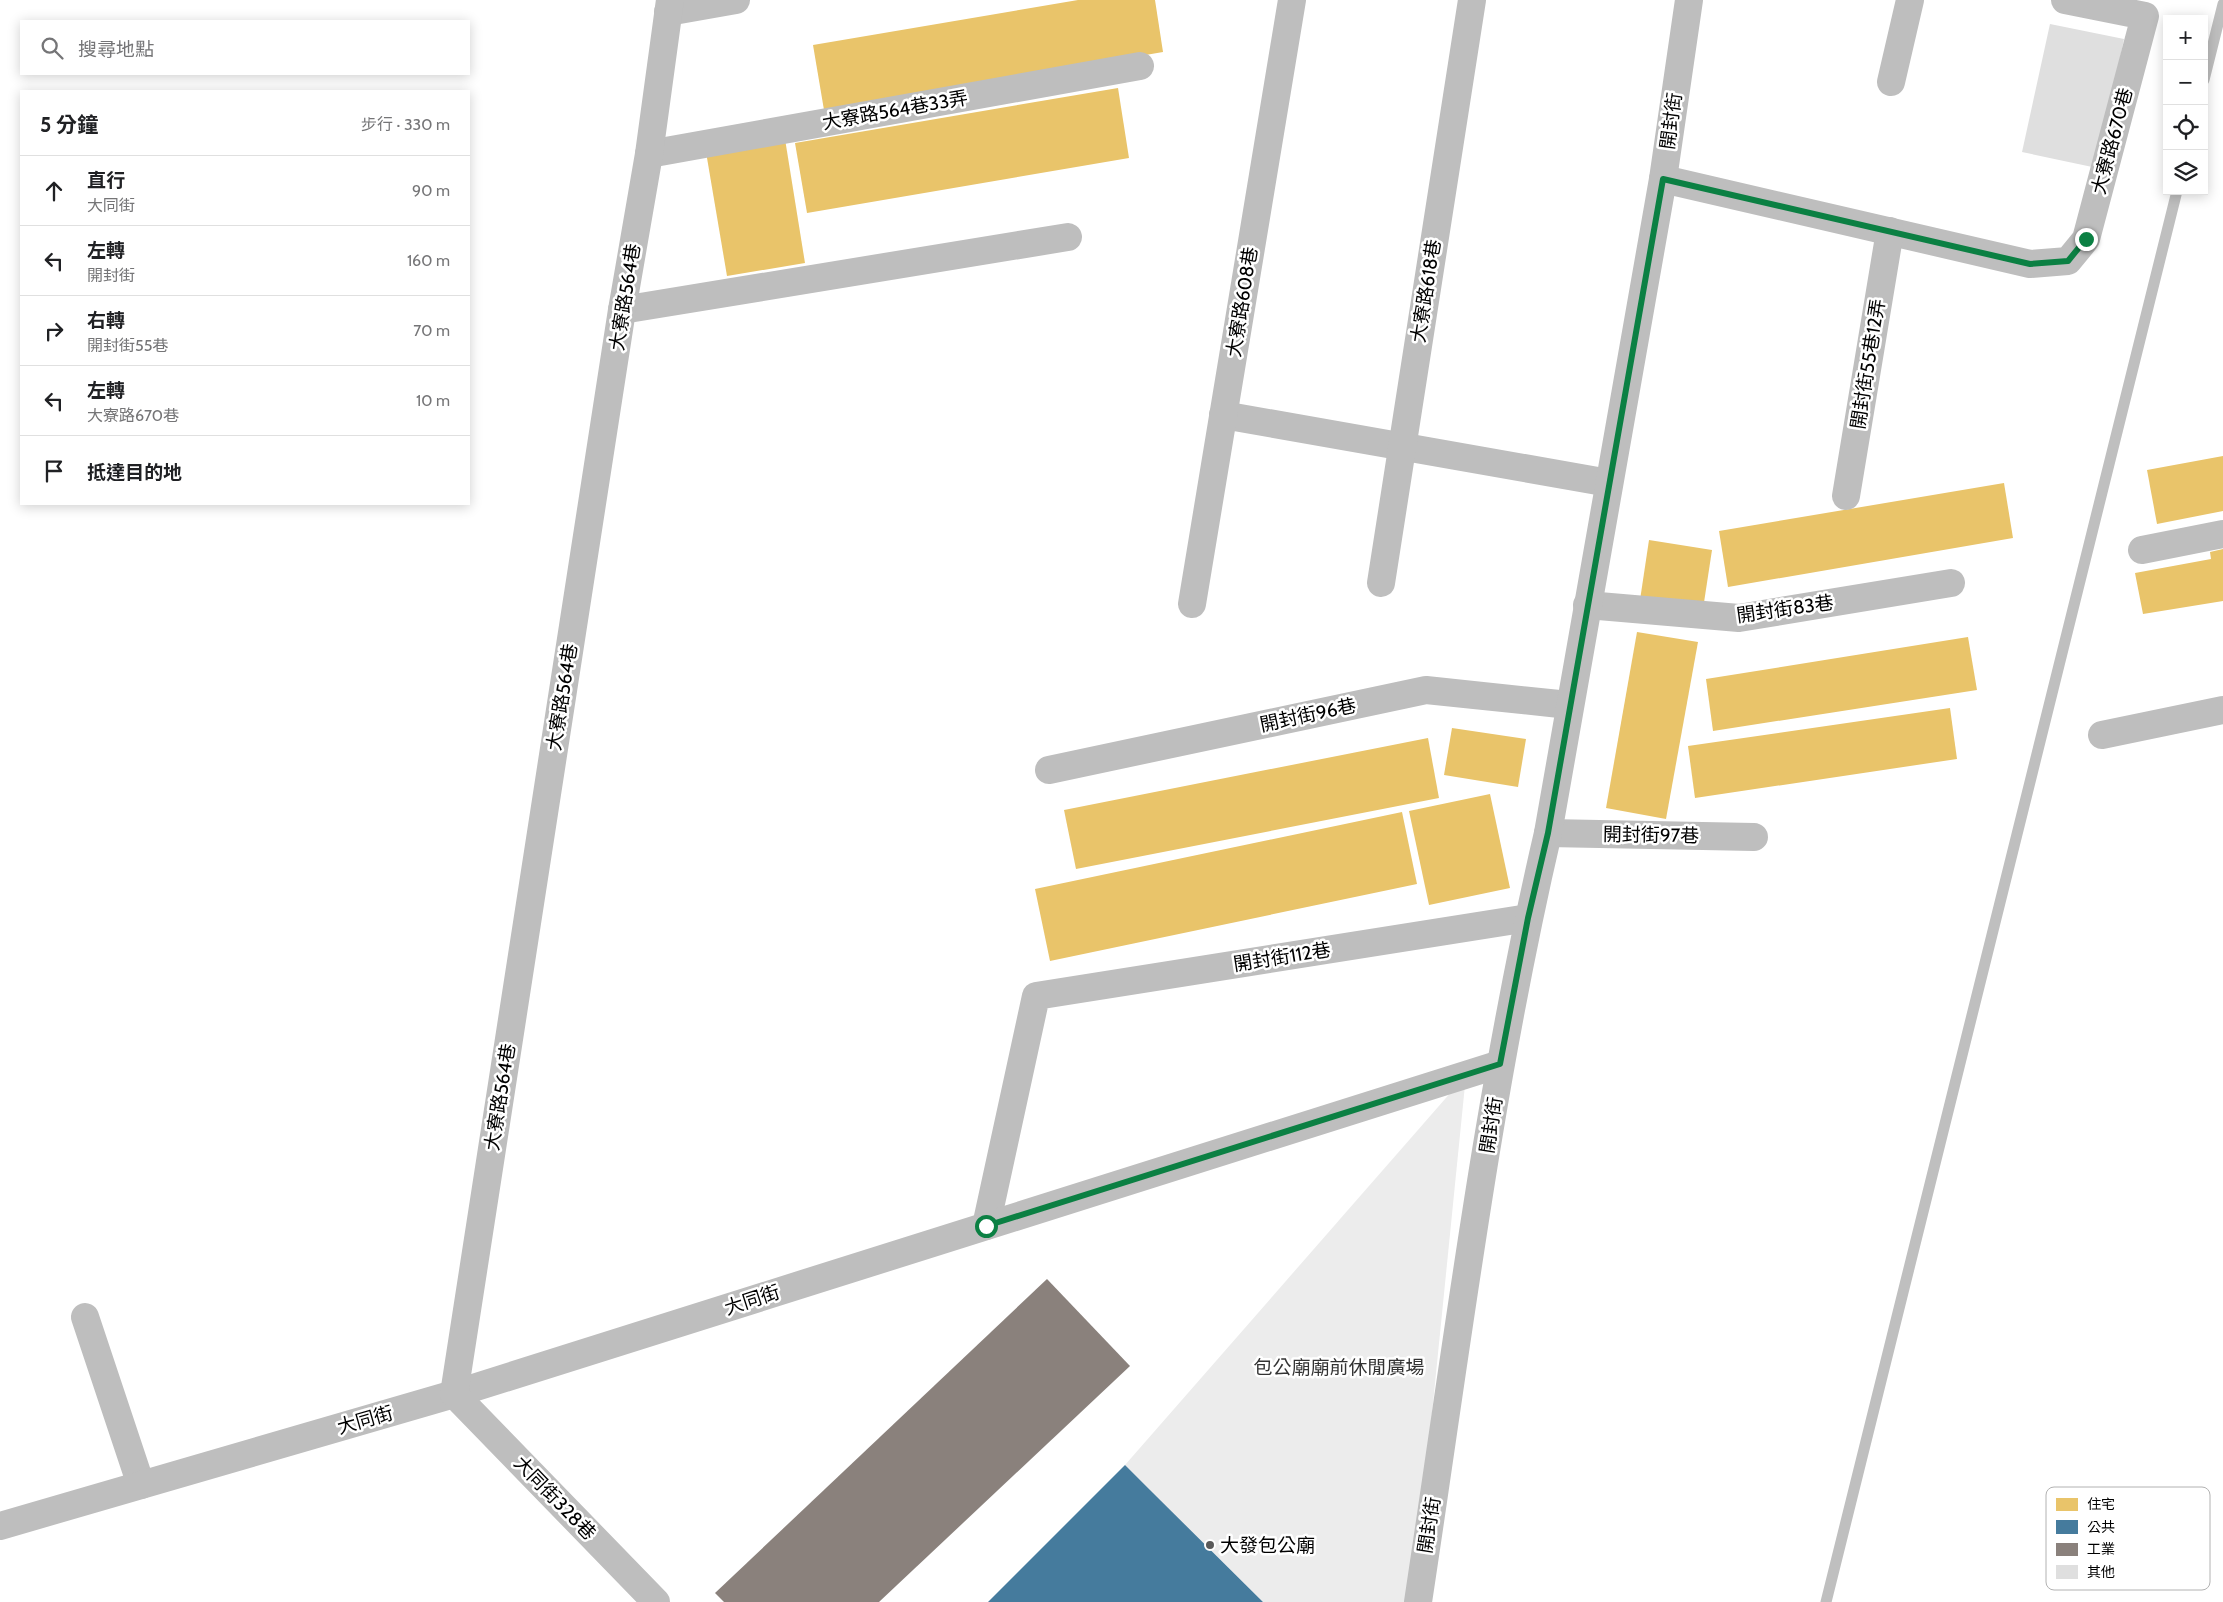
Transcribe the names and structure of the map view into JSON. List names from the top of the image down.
{
  "streets": {
    "street": [
      "大寮路564巷33弄",
      "開封街",
      "大寮路670巷",
      "大寮路618巷",
      "大寮路564巷",
      "大寮路608巷",
      "開封街55巷12弄",
      "開封街83巷",
      "開封街96巷",
      "開封街97巷",
      "開封街112巷",
      "大同街",
      "大同街328巷"
    ]
  },
  "crossings": [
    ["大寮路564巷33弄", "大寮路564巷"],
    ["開封街", "開封街83巷"],
    ["開封街", "開封街96巷"],
    ["開封街", "開封街97巷"],
    ["開封街", "開封街112巷"],
    ["開封街", "大同街"],
    ["大寮路670巷", "開封街55巷12弄"],
    ["大寮路564巷", "大同街"],
    ["大寮路564巷", "大同街328巷"],
    ["開封街112巷", "大同街"],
    ["大同街", "大同街328巷"]
  ],
  "parks": ["包公廟廟前休閒廣場"],
  "places": ["大發包公廟"],
  "legend": [
    "住宅",
    "公共",
    "工業",
    "其他"
  ],
  "page": {
    "map_buttons": ["+", "−"],
    "search": "搜尋地點",
    "heading": ["5 分鐘", "步行 · 330 m"],
    "list": [
      ["直行", "大同街", "90 m"],
      ["左轉", "開封街", "160 m"],
      ["右轉", "開封街55巷", "70 m"],
      ["左轉", "大寮路670巷", "10 m"],
      "抵達目的地"
    ]
  }
}
